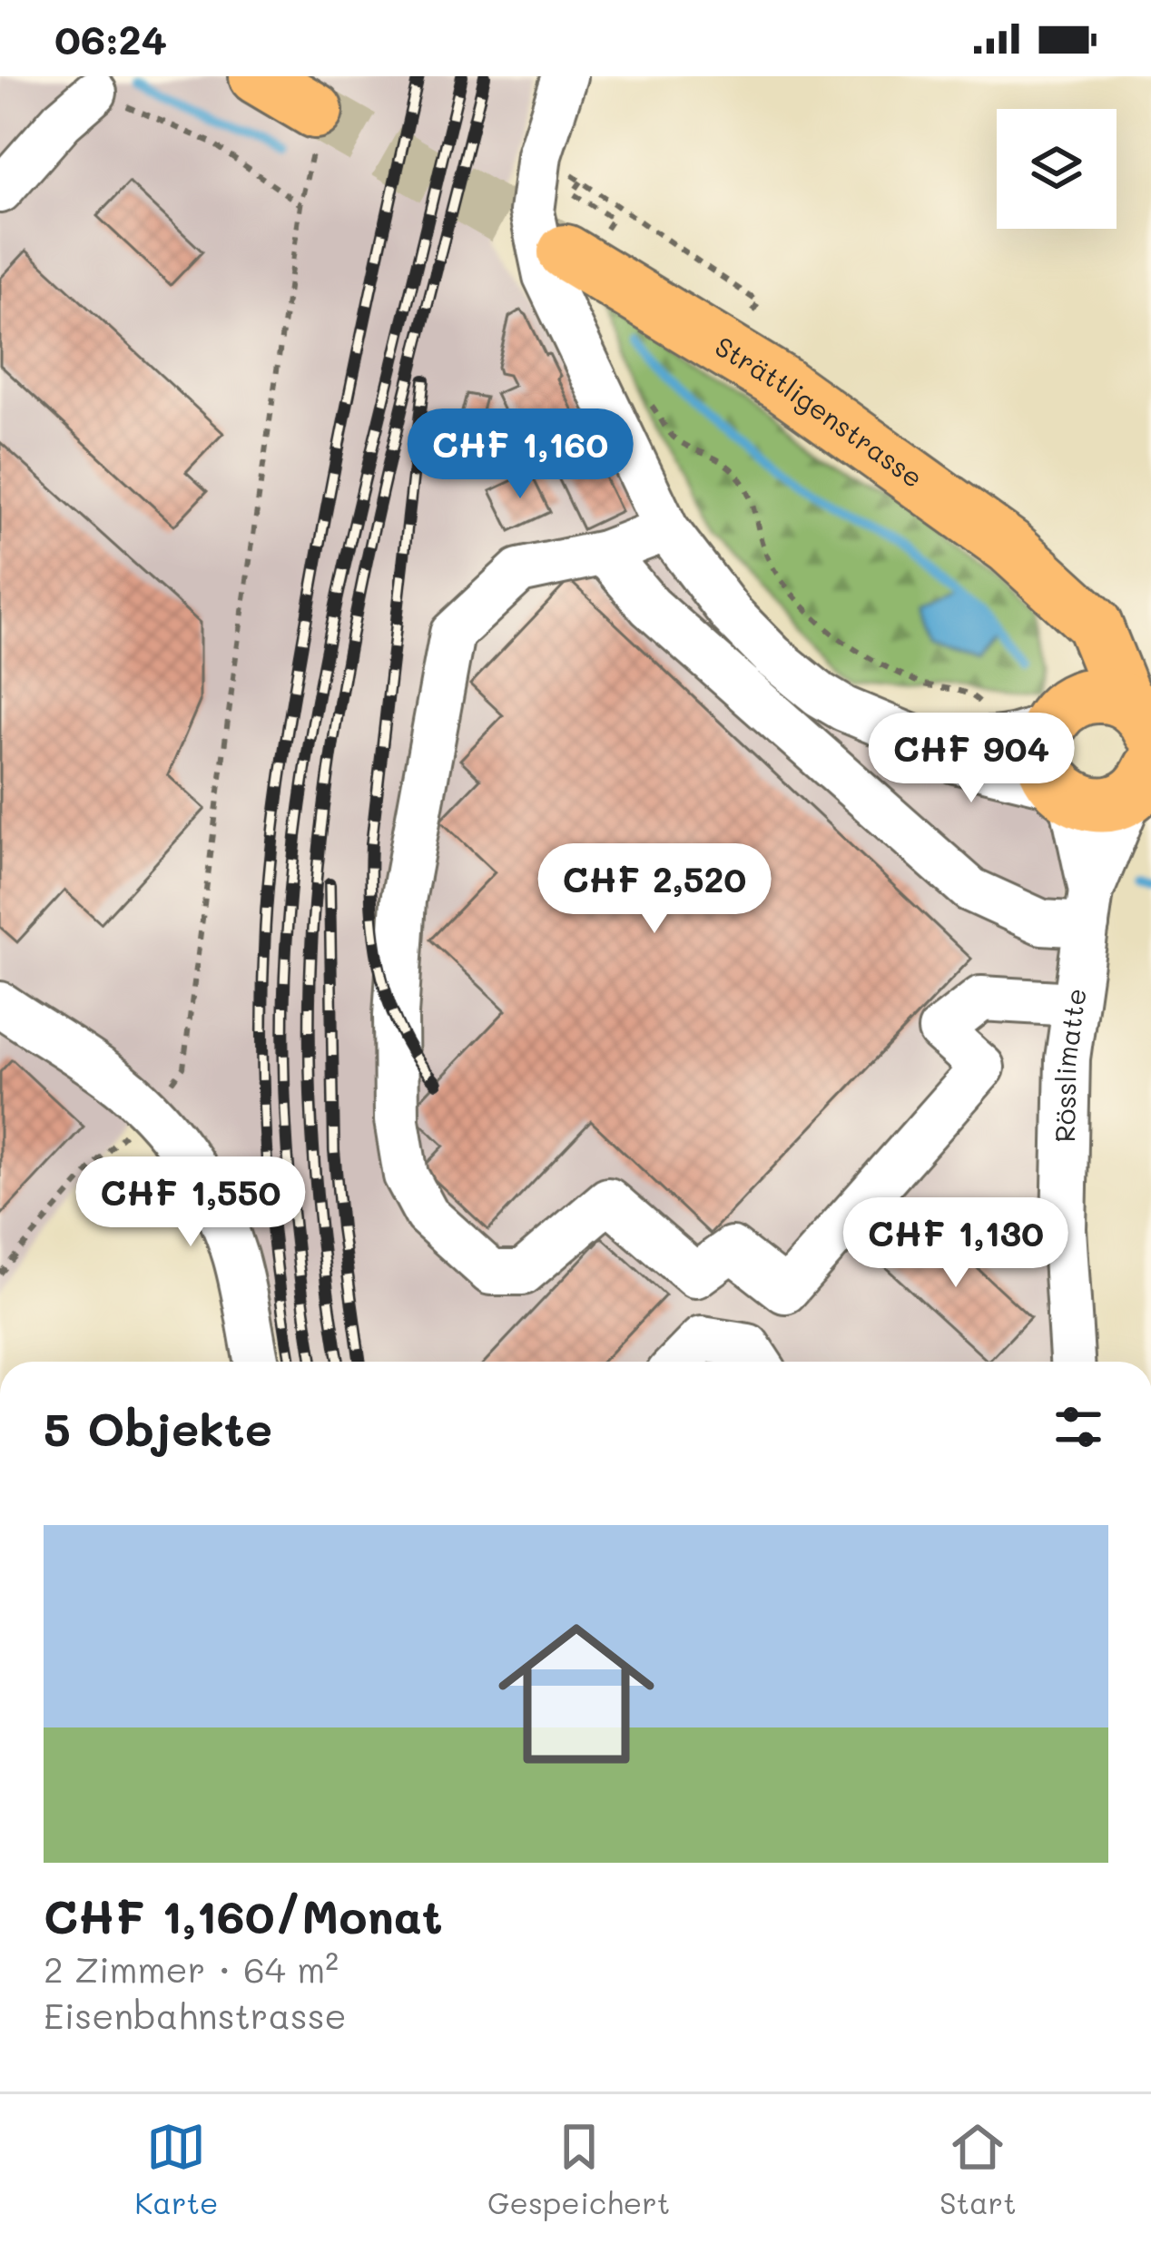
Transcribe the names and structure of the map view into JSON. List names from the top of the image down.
{
  "streets": {
    "main road": ["Strättligenstrasse"],
    "street": ["Rösslimatte"]
  },
  "crossings": [
    ["Strättligenstrasse", "Rösslimatte"]
  ],
  "page": {
    "status": "06:24",
    "price": [
      "CHF 1,160",
      "CHF 904",
      "CHF 2,520",
      "CHF 1,550",
      "CHF 1,130"
    ],
    "heading": "5 Objekte",
    "list": [
      {
        "name": "CHF 1,160/Monat",
        "note": "2 Zimmer · 64 m² · Eisenbahnstrasse"
      }
    ],
    "tabs": ["Karte", "Gespeichert", "Start"]
  }
}
